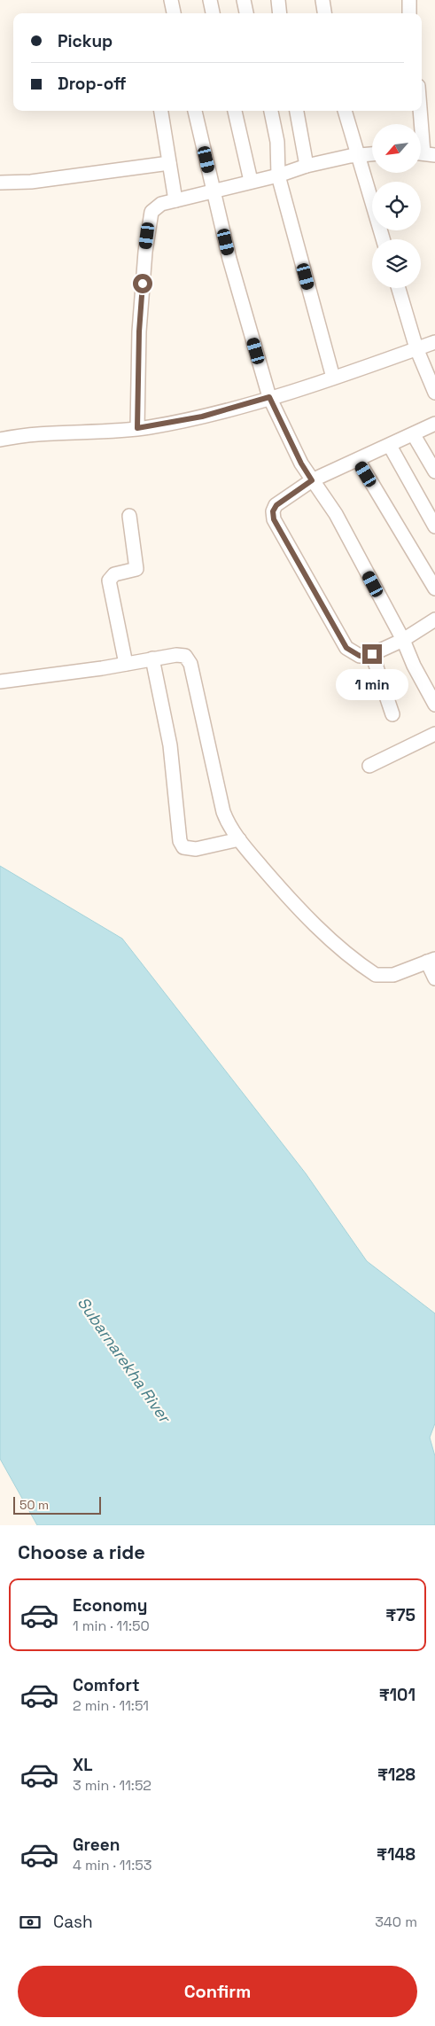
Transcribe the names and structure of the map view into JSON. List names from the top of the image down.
{
  "water": ["Subarnarekha River"],
  "scale_bar": "50 m",
  "north": "bottom left",
  "page": {
    "banner": ["Pickup", "Drop-off"],
    "bubble": "1 min",
    "scale": "50 m",
    "heading": "Choose a ride",
    "list": [
      {
        "name": "Economy",
        "note": "1 min · 11:50",
        "value": "₹75"
      },
      {
        "name": "Comfort",
        "note": "2 min · 11:51",
        "value": "₹101"
      },
      {
        "name": "XL",
        "note": "3 min · 11:52",
        "value": "₹128"
      },
      {
        "name": "Green",
        "note": "4 min · 11:53",
        "value": "₹148"
      }
    ],
    "pay": ["Cash", "340 m"],
    "buttons": "Confirm"
  }
}
